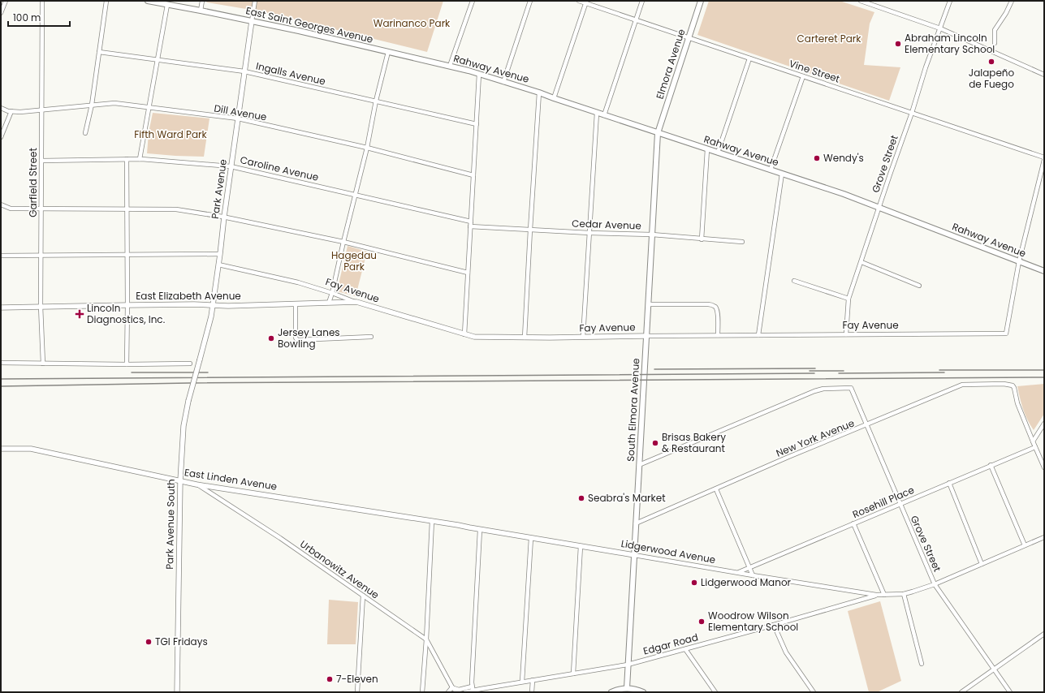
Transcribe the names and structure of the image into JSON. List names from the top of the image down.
{
  "streets": {
    "main road": [
      "East Saint Georges Avenue",
      "Elmora Avenue",
      "Rahway Avenue",
      "South Elmora Avenue"
    ],
    "street": [
      "Vine Street",
      "Ingalls Avenue",
      "Dill Avenue",
      "Grove Street",
      "Caroline Avenue",
      "Garfield Street",
      "Park Avenue",
      "Cedar Avenue",
      "Fay Avenue",
      "East Elizabeth Avenue",
      "New York Avenue",
      "East Linden Avenue",
      "Rosehill Place",
      "Park Avenue South",
      "Lidgerwood Avenue",
      "Urbanowitz Avenue",
      "Edgar Road"
    ]
  },
  "crossings": [
    ["East Saint Georges Avenue", "Rahway Avenue"],
    ["East Saint Georges Avenue", "Park Avenue"],
    ["Elmora Avenue", "Rahway Avenue"],
    ["Elmora Avenue", "Vine Street"],
    ["Elmora Avenue", "South Elmora Avenue"],
    ["Rahway Avenue", "Grove Street"],
    ["Rahway Avenue", "Fay Avenue"],
    ["Rahway Avenue", "South Elmora Avenue"],
    ["Vine Street", "Grove Street"],
    ["Ingalls Avenue", "Park Avenue"],
    ["Dill Avenue", "Garfield Street"],
    ["Dill Avenue", "Park Avenue"],
    ["Grove Street", "Fay Avenue"],
    ["Grove Street", "South Elmora Avenue"],
    ["Grove Street", "New York Avenue"],
    ["Grove Street", "Rosehill Place"],
    ["Caroline Avenue", "Garfield Street"],
    ["Caroline Avenue", "Park Avenue"],
    ["Caroline Avenue", "Cedar Avenue"],
    ["Garfield Street", "East Elizabeth Avenue"],
    ["Park Avenue", "Fay Avenue"],
    ["Park Avenue", "East Elizabeth Avenue"],
    ["Park Avenue", "Park Avenue South"],
    ["Cedar Avenue", "South Elmora Avenue"],
    ["Fay Avenue", "East Elizabeth Avenue"],
    ["Fay Avenue", "South Elmora Avenue"],
    ["South Elmora Avenue", "New York Avenue"],
    ["South Elmora Avenue", "Lidgerwood Avenue"],
    ["South Elmora Avenue", "Edgar Road"],
    ["East Linden Avenue", "Park Avenue South"],
    ["East Linden Avenue", "Lidgerwood Avenue"],
    ["East Linden Avenue", "Urbanowitz Avenue"],
    ["Rosehill Place", "Lidgerwood Avenue"],
    ["Lidgerwood Avenue", "Edgar Road"]
  ],
  "parks": [
    "Warinanco Park",
    "Carteret Park",
    "Fifth Ward Park",
    "Hagedau Park"
  ],
  "places": {
    "other": [
      "Abraham Lincoln Elementary School",
      "Jalapeño de Fuego",
      "Wendy's",
      "Jersey Lanes Bowling",
      "Brisas Bakery & Restaurant",
      "Seabra's Market",
      "Lidgerwood Manor",
      "Woodrow Wilson Elementary School",
      "TGI Fridays",
      "7-Eleven"
    ],
    "health": ["Lincoln Diagnostics, Inc."]
  },
  "scale_bar": "100 m"
}
